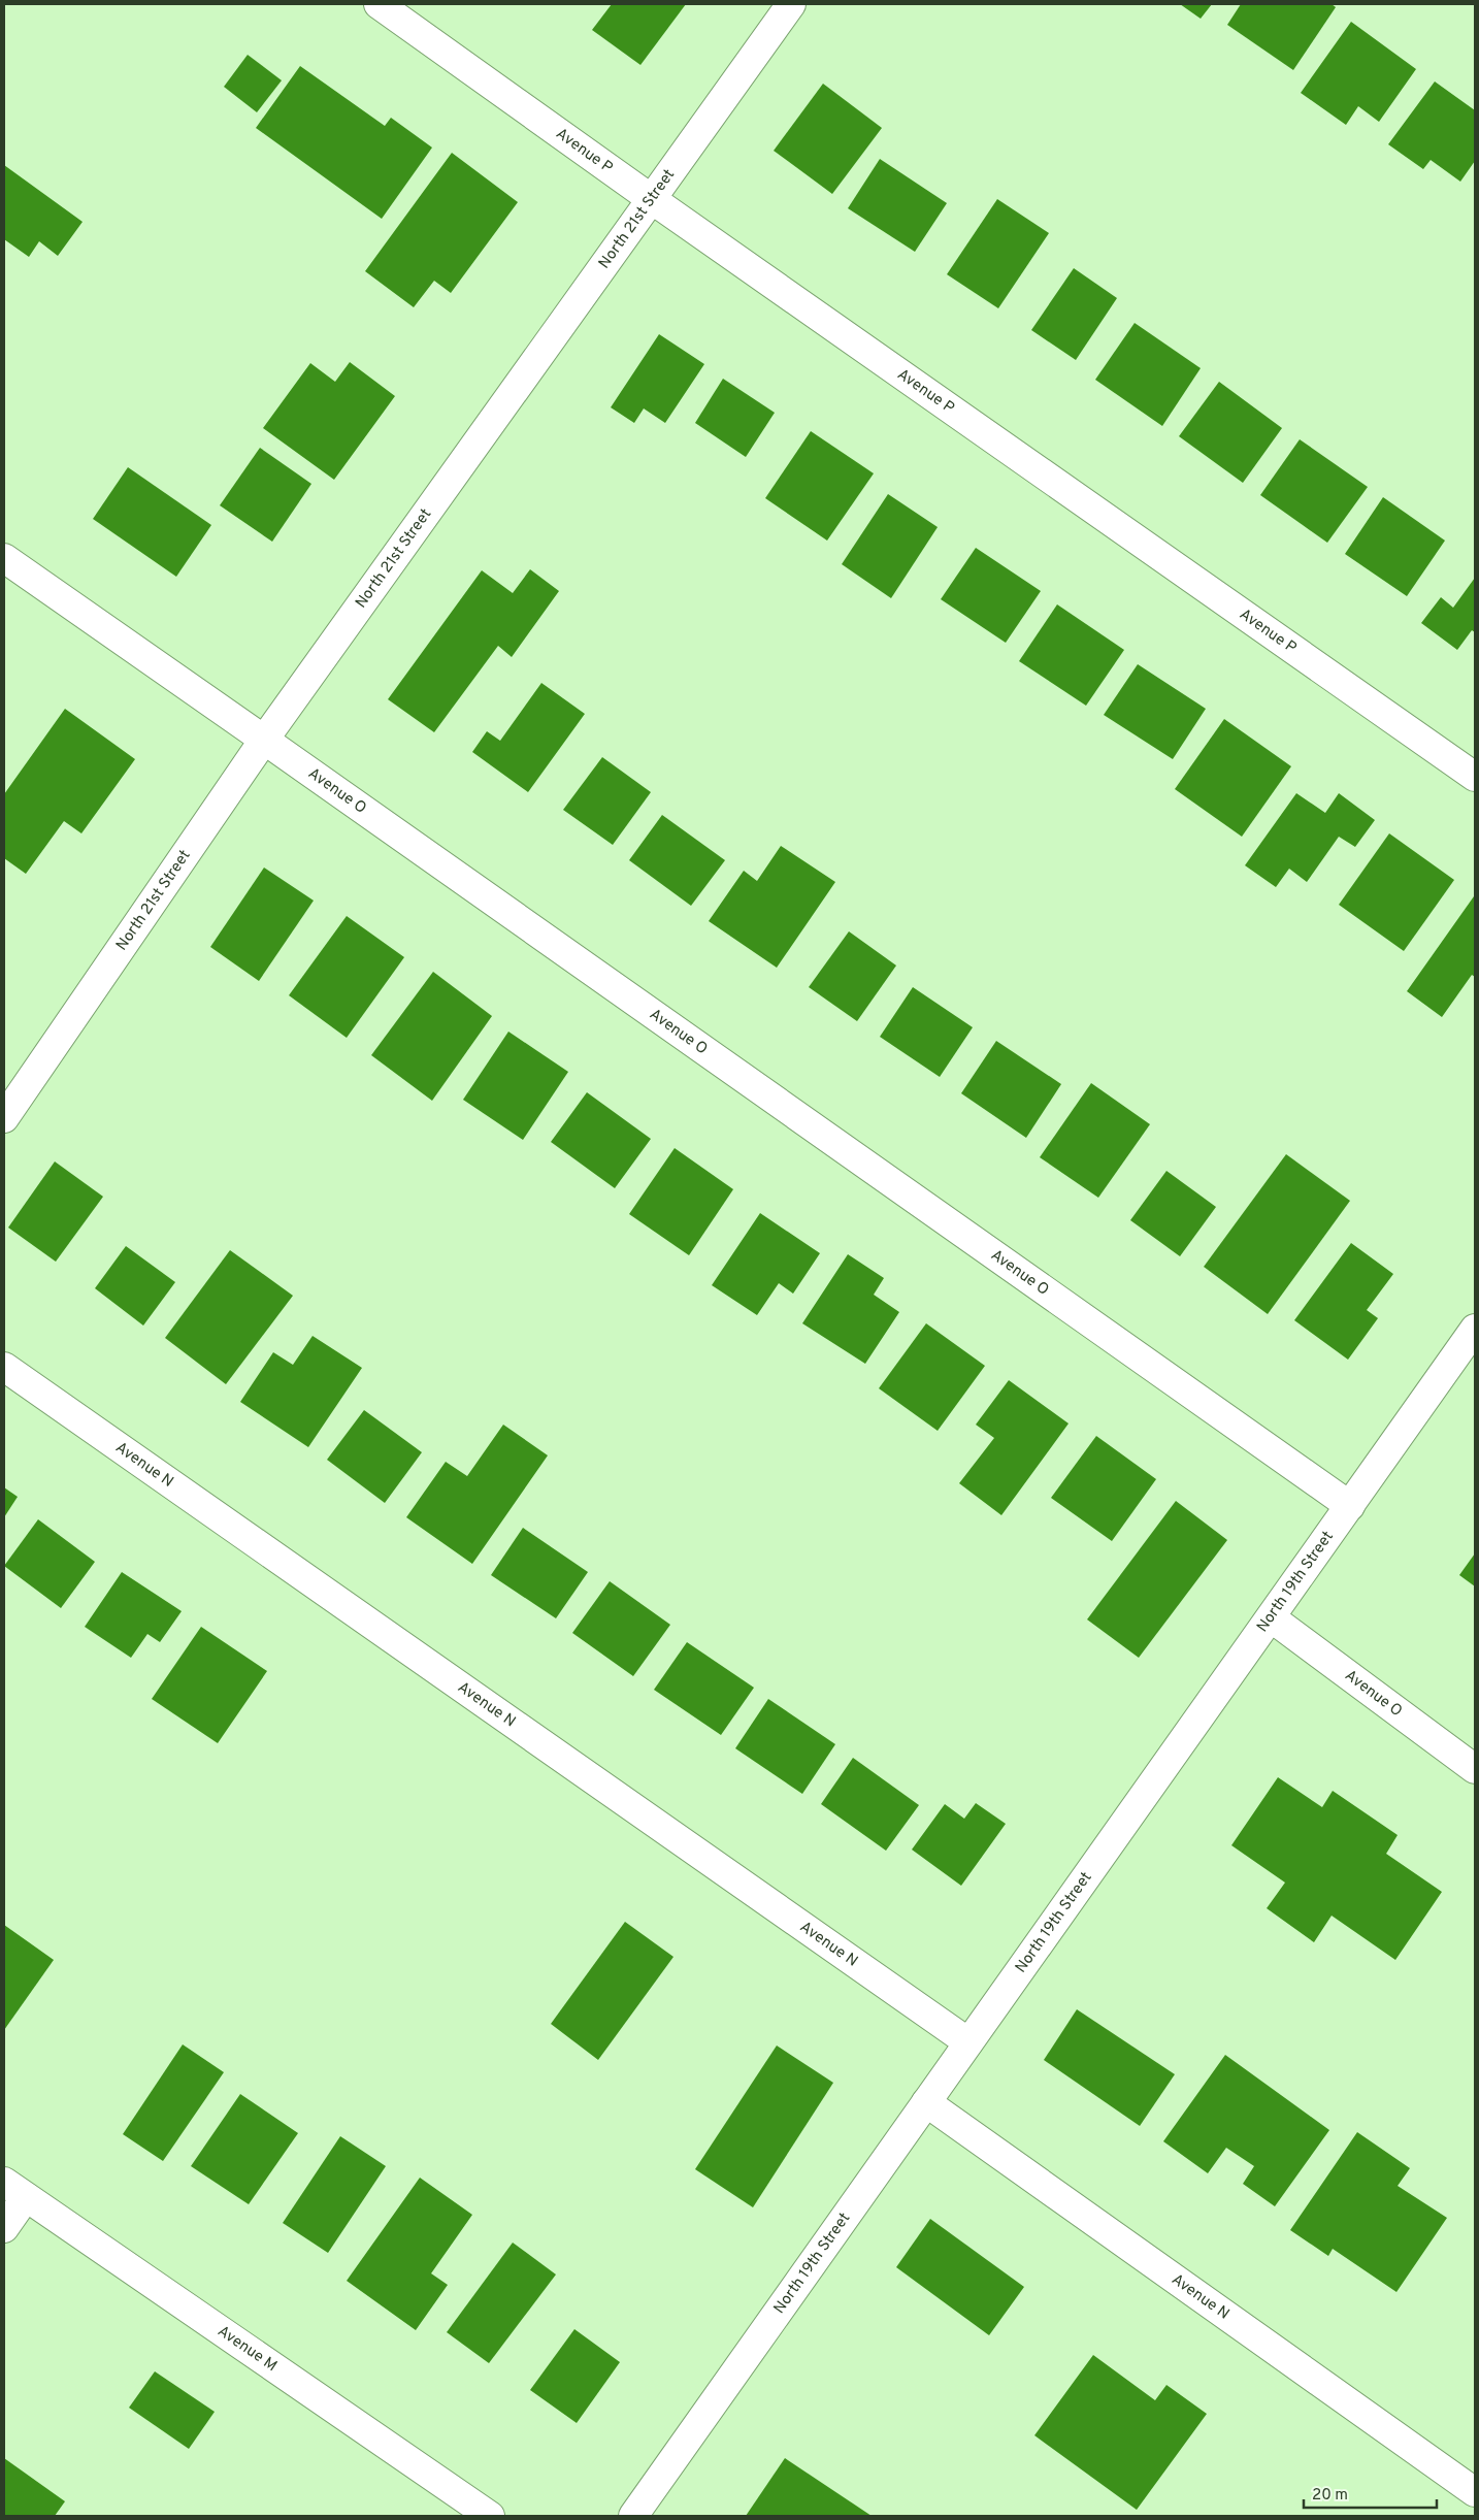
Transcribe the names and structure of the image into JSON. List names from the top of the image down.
{
  "streets": {
    "street": [
      "Avenue P",
      "North 21st Street",
      "Avenue O",
      "Avenue N",
      "North 19th Street",
      "Avenue M"
    ]
  },
  "crossings": [
    ["Avenue P", "North 21st Street"],
    ["North 21st Street", "Avenue O"],
    ["Avenue O", "North 19th Street"],
    ["Avenue N", "North 19th Street"]
  ],
  "scale_bar": "20 m"
}
